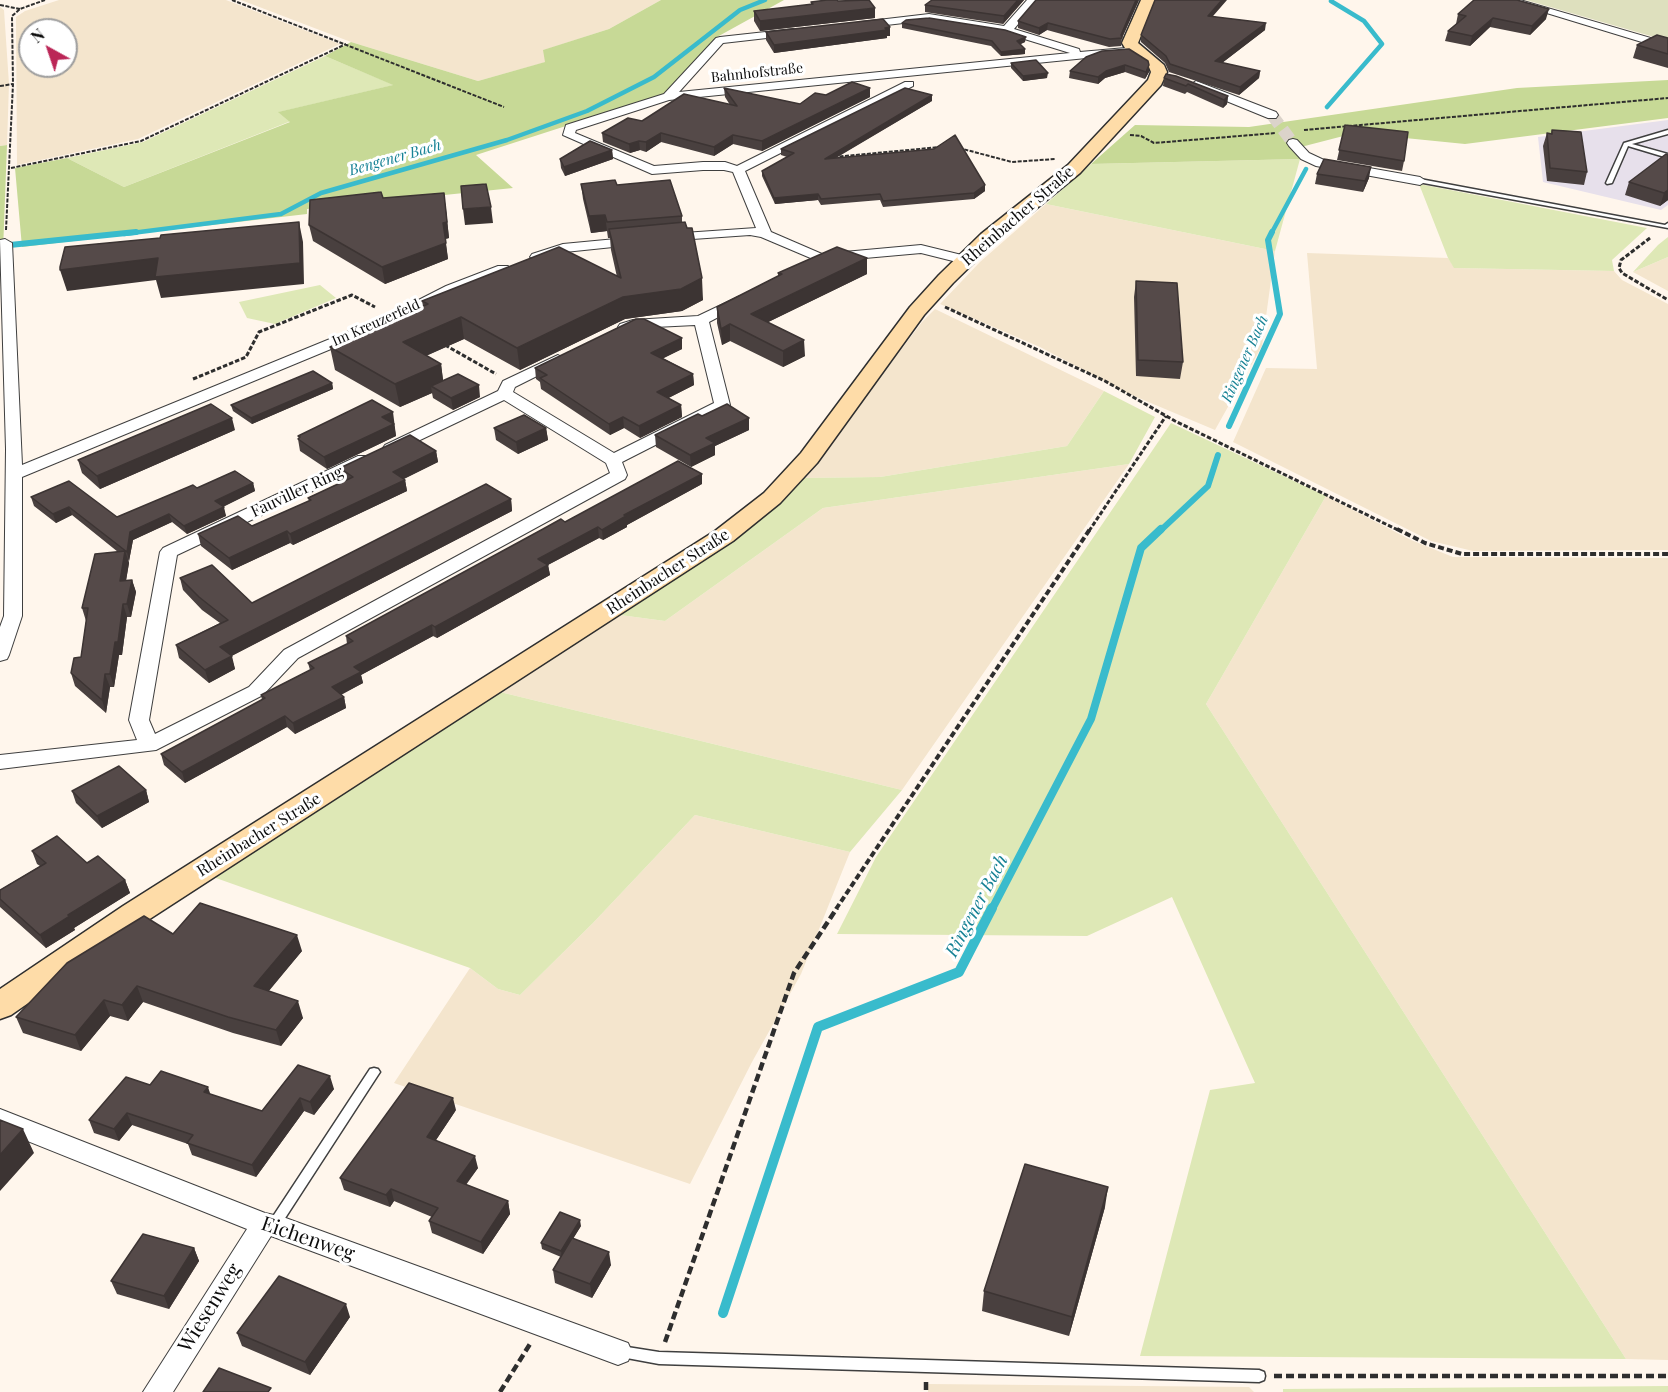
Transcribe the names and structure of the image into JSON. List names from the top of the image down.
{
  "streets": {
    "main road": ["Rheinbacher Straße"],
    "street": [
      "Bahnhofstraße",
      "Im Kreuzerfeld",
      "Fauviller Ring",
      "Eichenweg",
      "Wiesenweg"
    ]
  },
  "crossings": [
    ["Rheinbacher Straße", "Im Kreuzerfeld"],
    ["Eichenweg", "Wiesenweg"]
  ],
  "water": ["Bengener Bach", "Ringener Bach"],
  "north": "top left"
}
